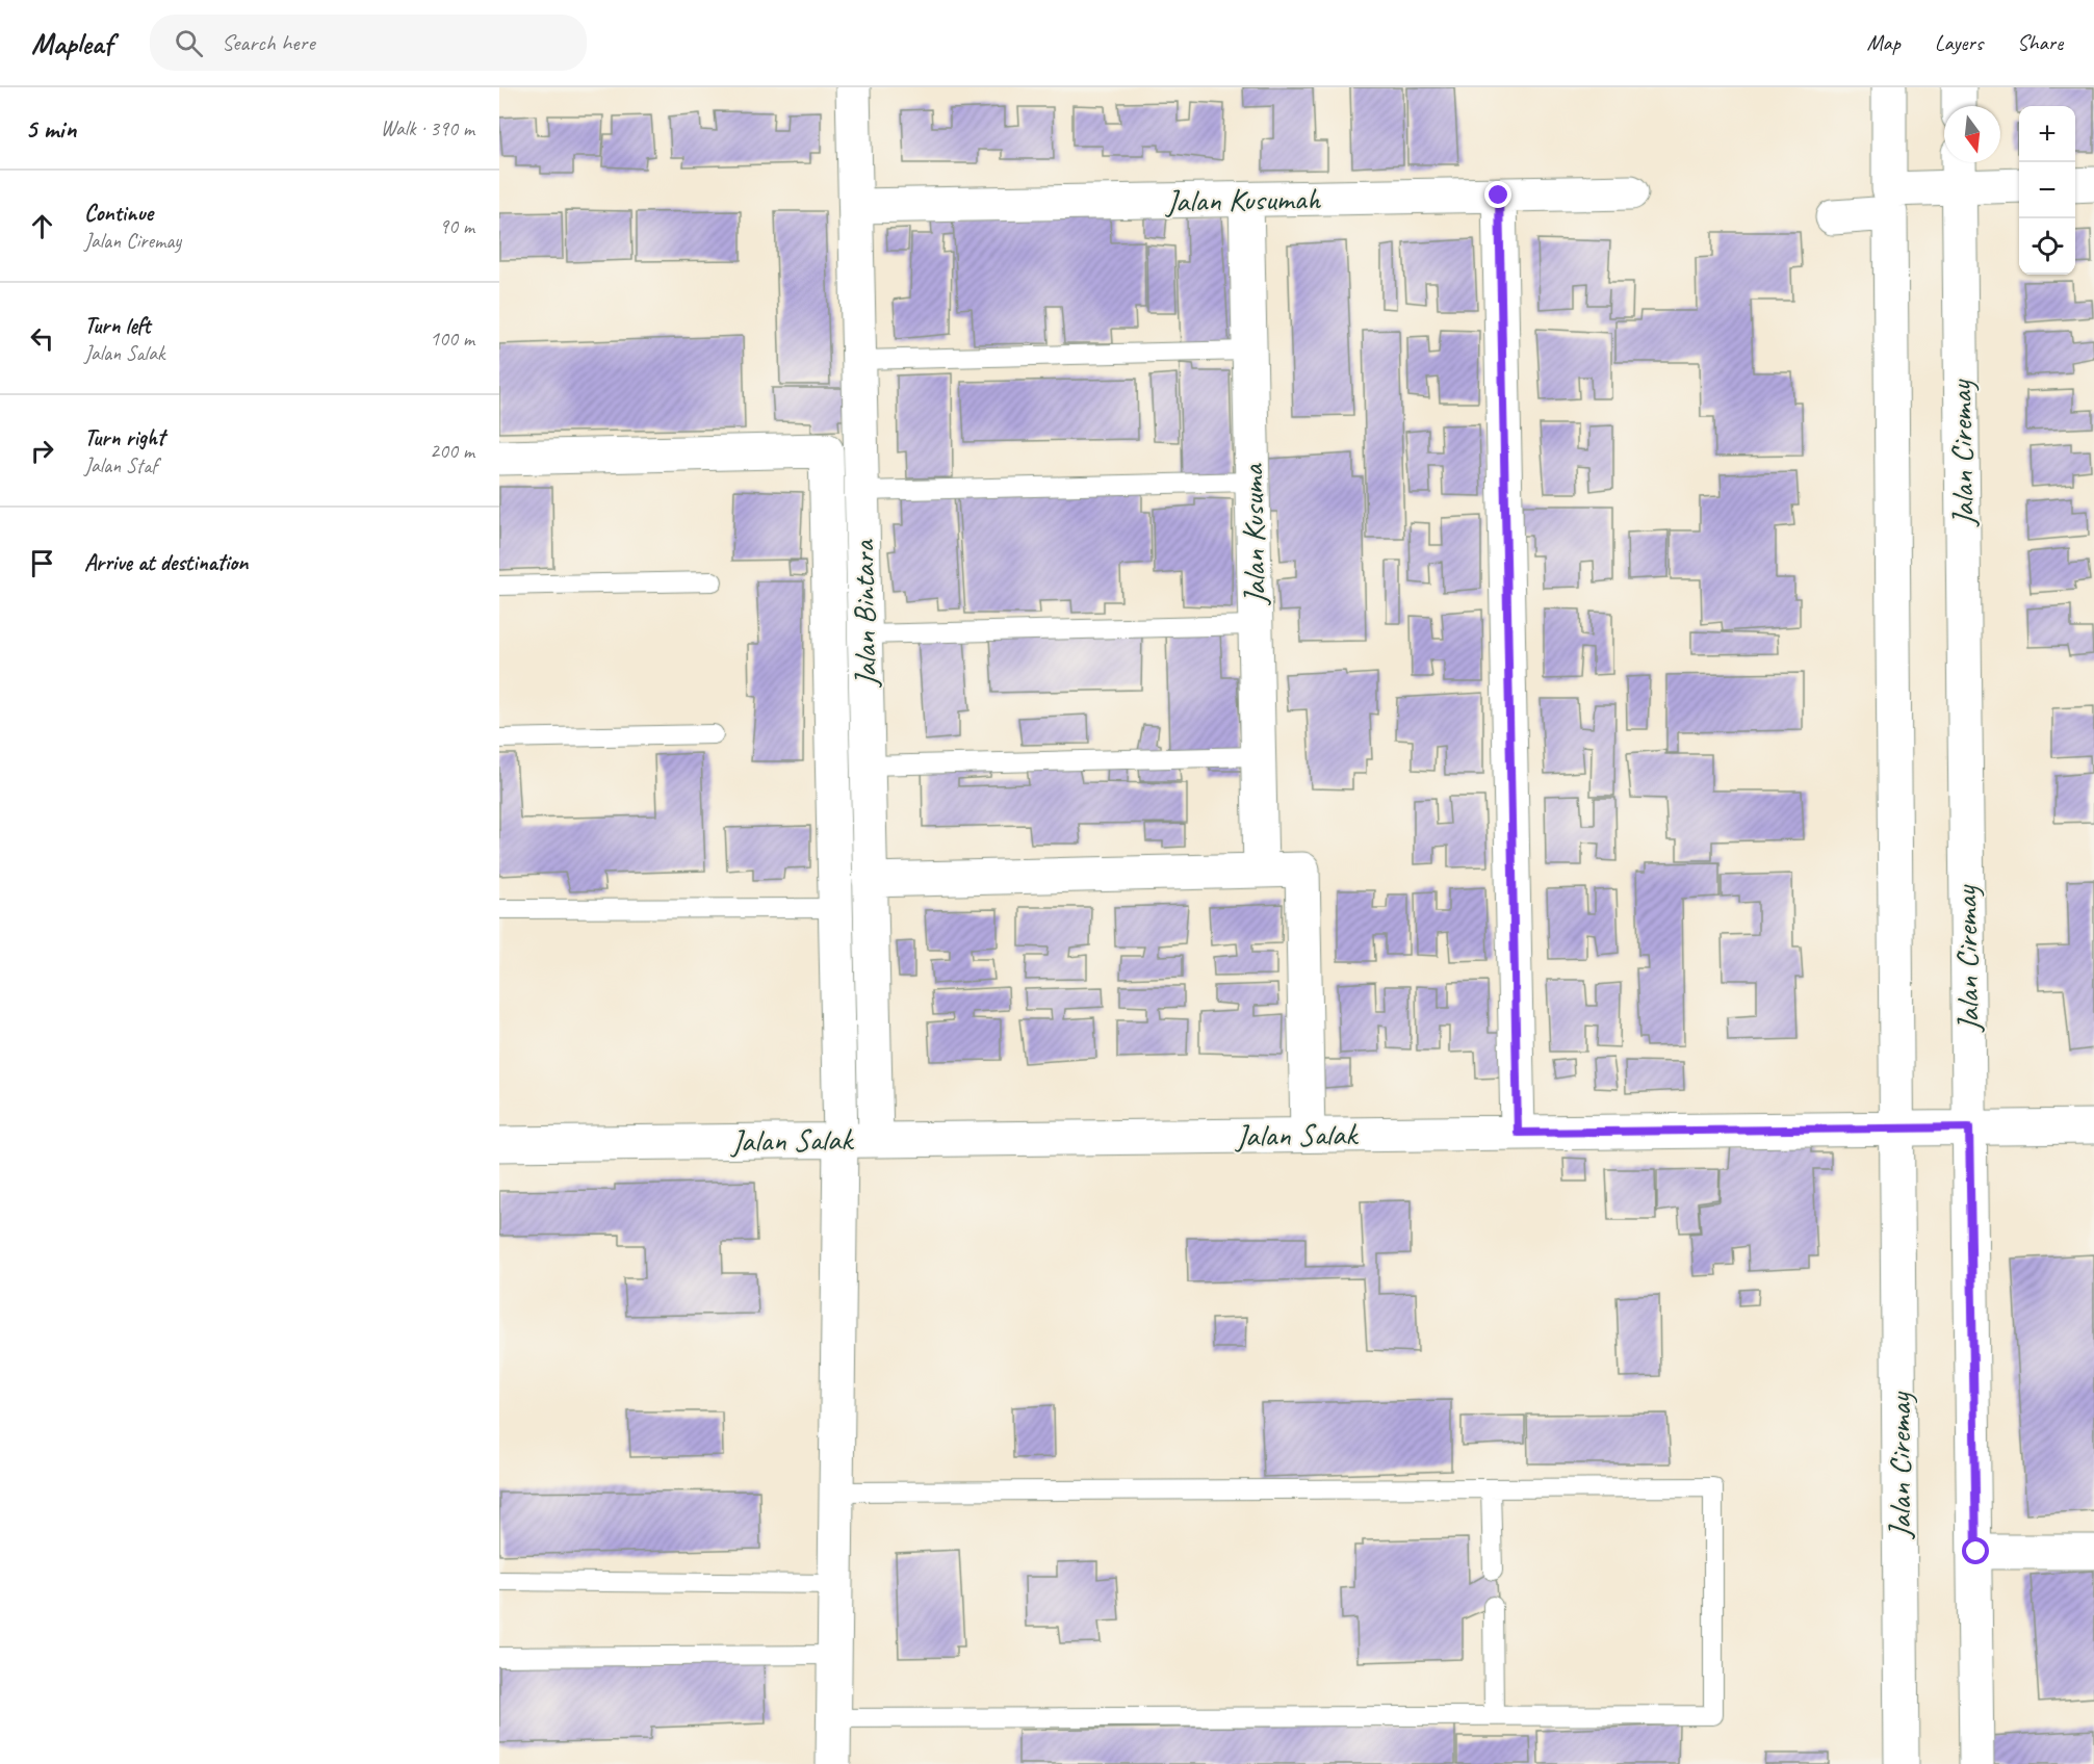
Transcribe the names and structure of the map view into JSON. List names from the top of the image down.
{
  "streets": {
    "street": [
      "Jalan Kusumah",
      "Jalan Ciremay",
      "Jalan Kusuma",
      "Jalan Bintara",
      "Jalan Salak"
    ]
  },
  "crossings": [
    ["Jalan Kusumah", "Jalan Kusuma"],
    ["Jalan Kusumah", "Jalan Bintara"],
    ["Jalan Ciremay", "Jalan Salak"],
    ["Jalan Bintara", "Jalan Salak"]
  ],
  "north": "bottom",
  "page": {
    "header": "Mapleaf",
    "search": "Search here",
    "nav": ["Map", "Layers", "Share"],
    "heading": ["5 min", "Walk · 390 m"],
    "map_buttons": ["+", "−"],
    "list": [
      ["Continue", "Jalan Ciremay", "90 m"],
      ["Turn left", "Jalan Salak", "100 m"],
      ["Turn right", "Jalan Staf", "200 m"],
      "Arrive at destination"
    ]
  }
}
